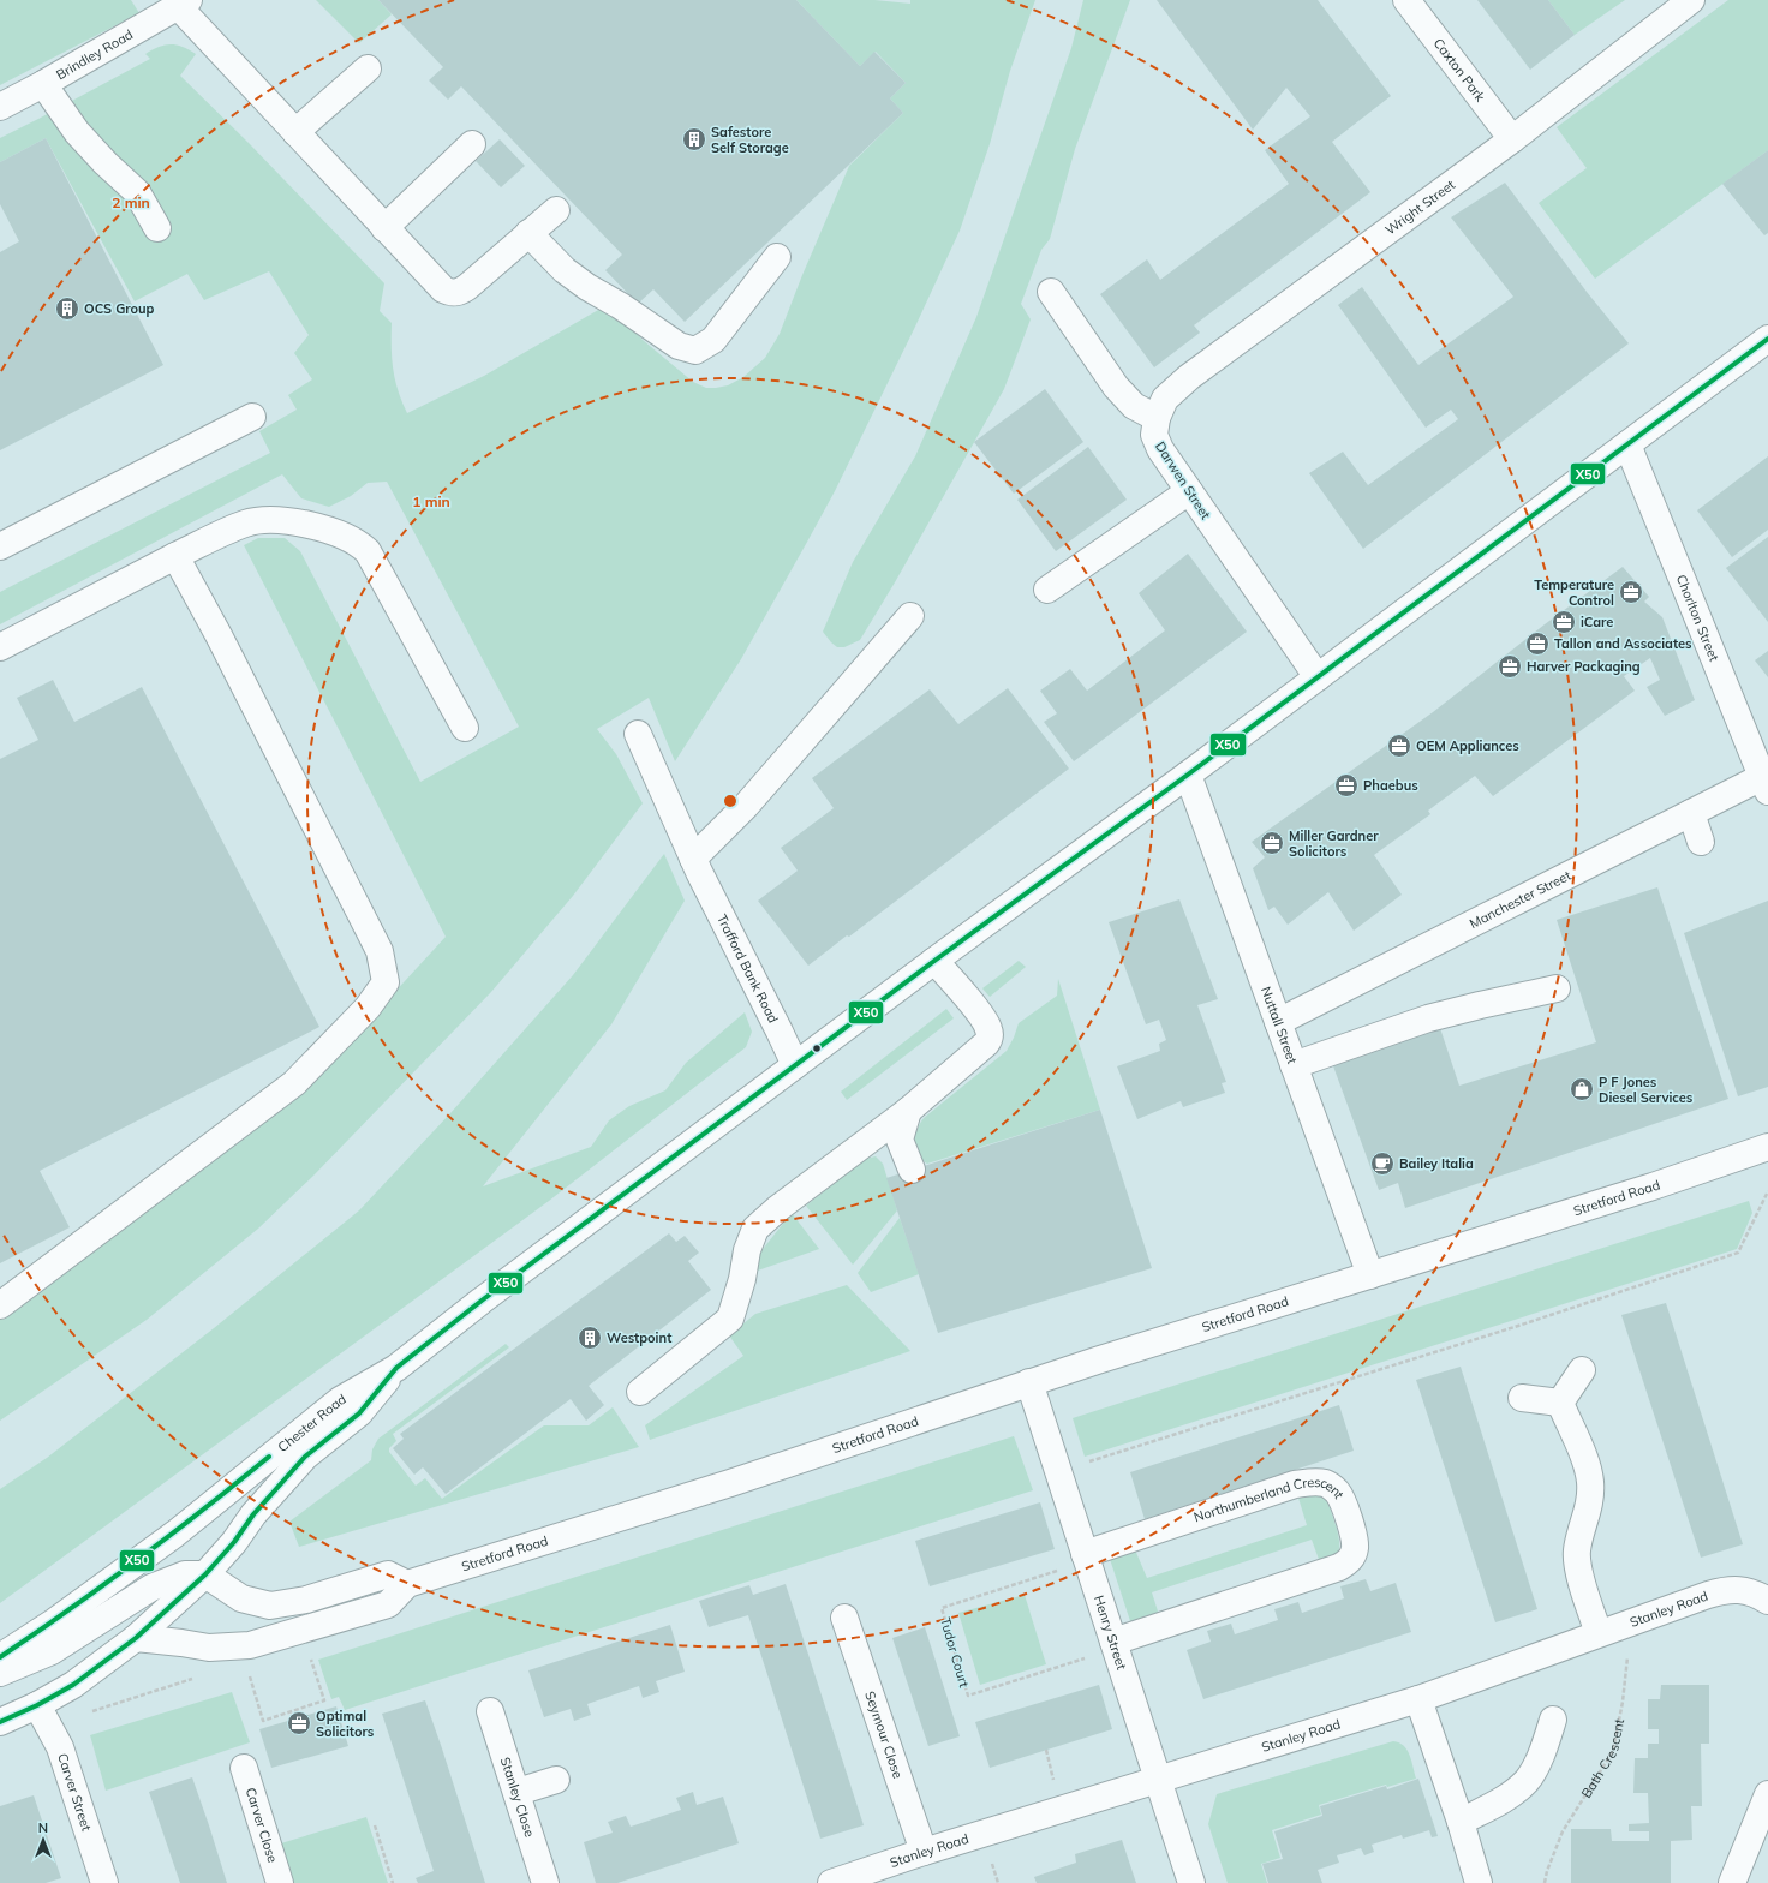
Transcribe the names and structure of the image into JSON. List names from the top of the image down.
{
  "streets": {
    "street": [
      "Brindley Road",
      "Caxton Park",
      "Wright Street",
      "Darwen Street",
      "Chorlton Street",
      "Manchester Street",
      "Trafford Bank Road",
      "Nuttall Street",
      "Stretford Road",
      "Chester Road",
      "Northumberland Crescent",
      "Stanley Road",
      "Henry Street",
      "Seymour Close",
      "Carver Street",
      "Stanley Close",
      "Carver Close"
    ],
    "path": ["Tudor Court", "Bath Crescent"]
  },
  "crossings": [
    ["Caxton Park", "Wright Street"],
    ["Wright Street", "Darwen Street"],
    ["Darwen Street", "Chester Road"],
    ["Chorlton Street", "Manchester Street"],
    ["Chorlton Street", "Chester Road"],
    ["Manchester Street", "Nuttall Street"],
    ["Trafford Bank Road", "Chester Road"],
    ["Nuttall Street", "Stretford Road"],
    ["Nuttall Street", "Chester Road"],
    ["Stretford Road", "Chester Road"],
    ["Stretford Road", "Henry Street"],
    ["Northumberland Crescent", "Henry Street"],
    ["Northumberland Crescent", "Tudor Court"],
    ["Stanley Road", "Henry Street"],
    ["Stanley Road", "Seymour Close"],
    ["Stanley Road", "Bath Crescent"],
    ["Henry Street", "Tudor Court"]
  ],
  "places": {
    "building": ["Safestore Self Storage", "OCS Group", "Westpoint"],
    "office": [
      "Temperature Control",
      "iCare",
      "Tallon and Associates",
      "Harver Packaging",
      "OEM Appliances",
      "Phaebus",
      "Miller Gardner Solicitors",
      "Optimal Solicitors"
    ],
    "shop": ["P F Jones Diesel Services"],
    "cafe": ["Bailey Italia"]
  },
  "lines": ["transit line X50"],
  "north": "top",
  "rings": ["2 min", "1 min"]
}
